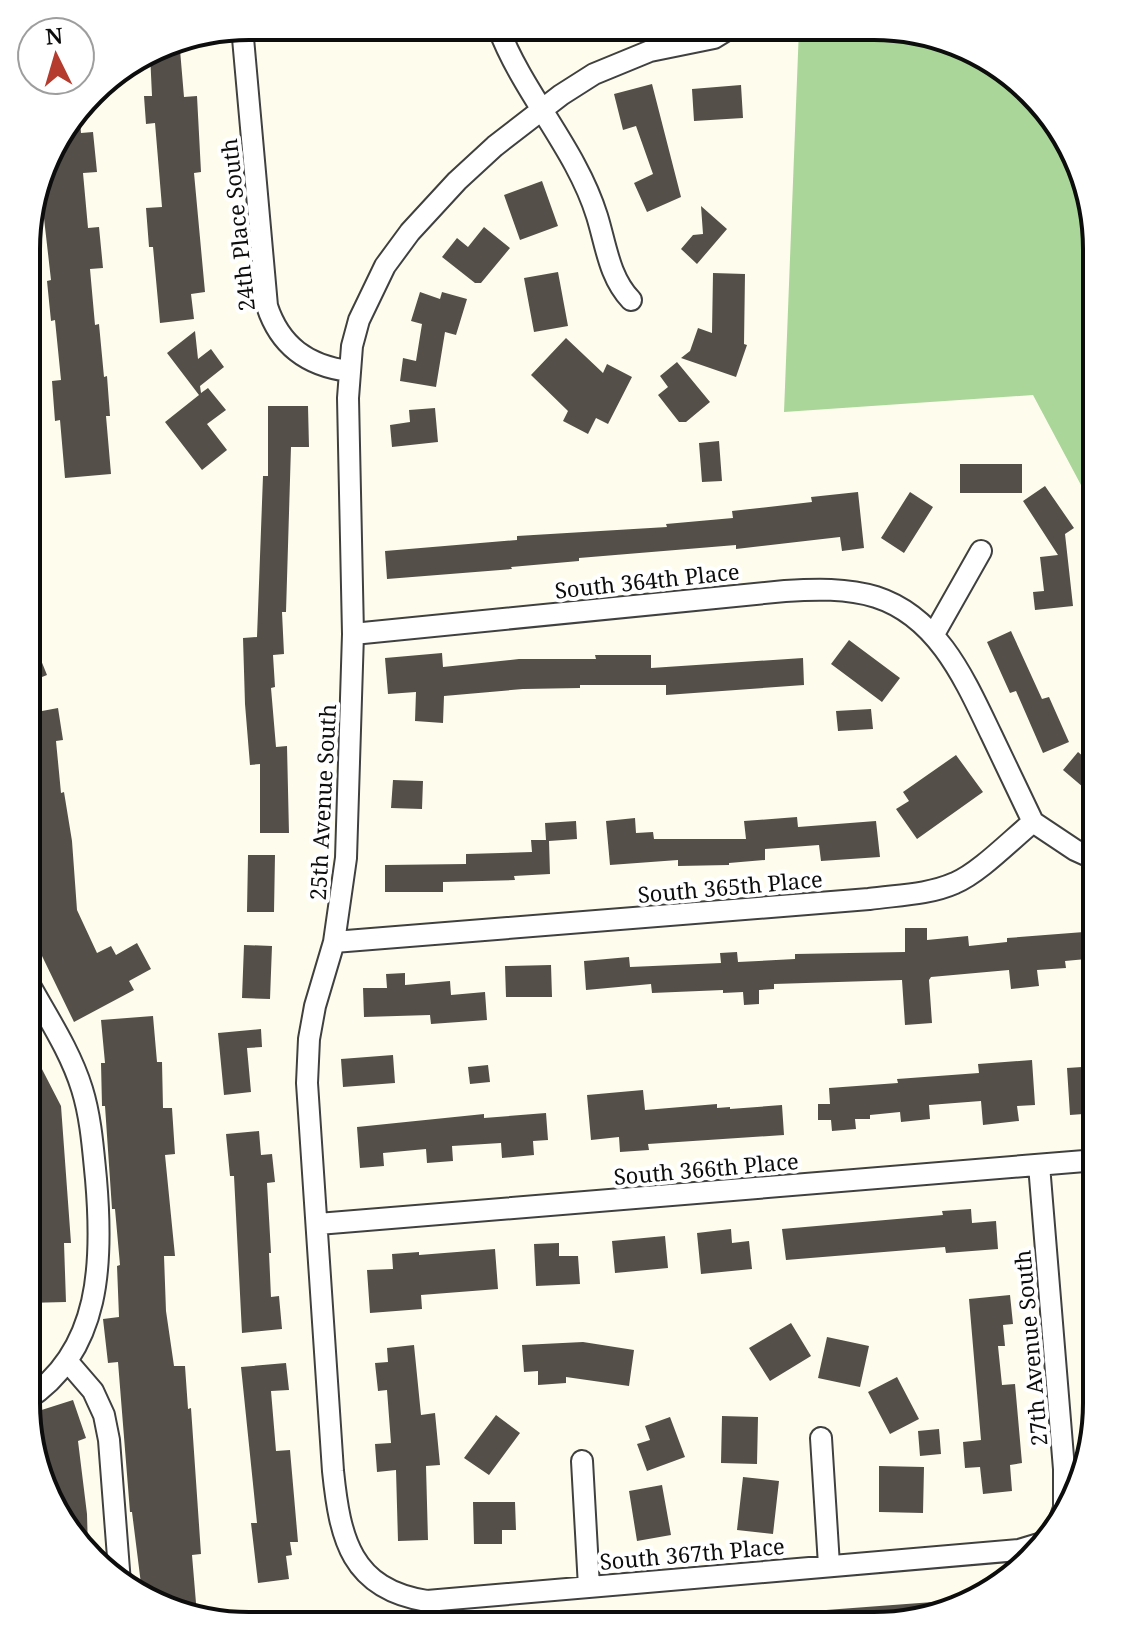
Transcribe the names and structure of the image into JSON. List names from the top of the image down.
{
  "streets": {
    "street": [
      "24th Place South",
      "South 364th Place",
      "25th Avenue South",
      "South 365th Place",
      "South 366th Place",
      "27th Avenue South",
      "South 367th Place"
    ]
  },
  "crossings": [
    ["24th Place South", "25th Avenue South"],
    ["South 364th Place", "25th Avenue South"],
    ["South 364th Place", "South 365th Place"],
    ["25th Avenue South", "South 365th Place"],
    ["25th Avenue South", "South 366th Place"],
    ["25th Avenue South", "South 367th Place"],
    ["South 366th Place", "27th Avenue South"]
  ],
  "north": "top"
}
